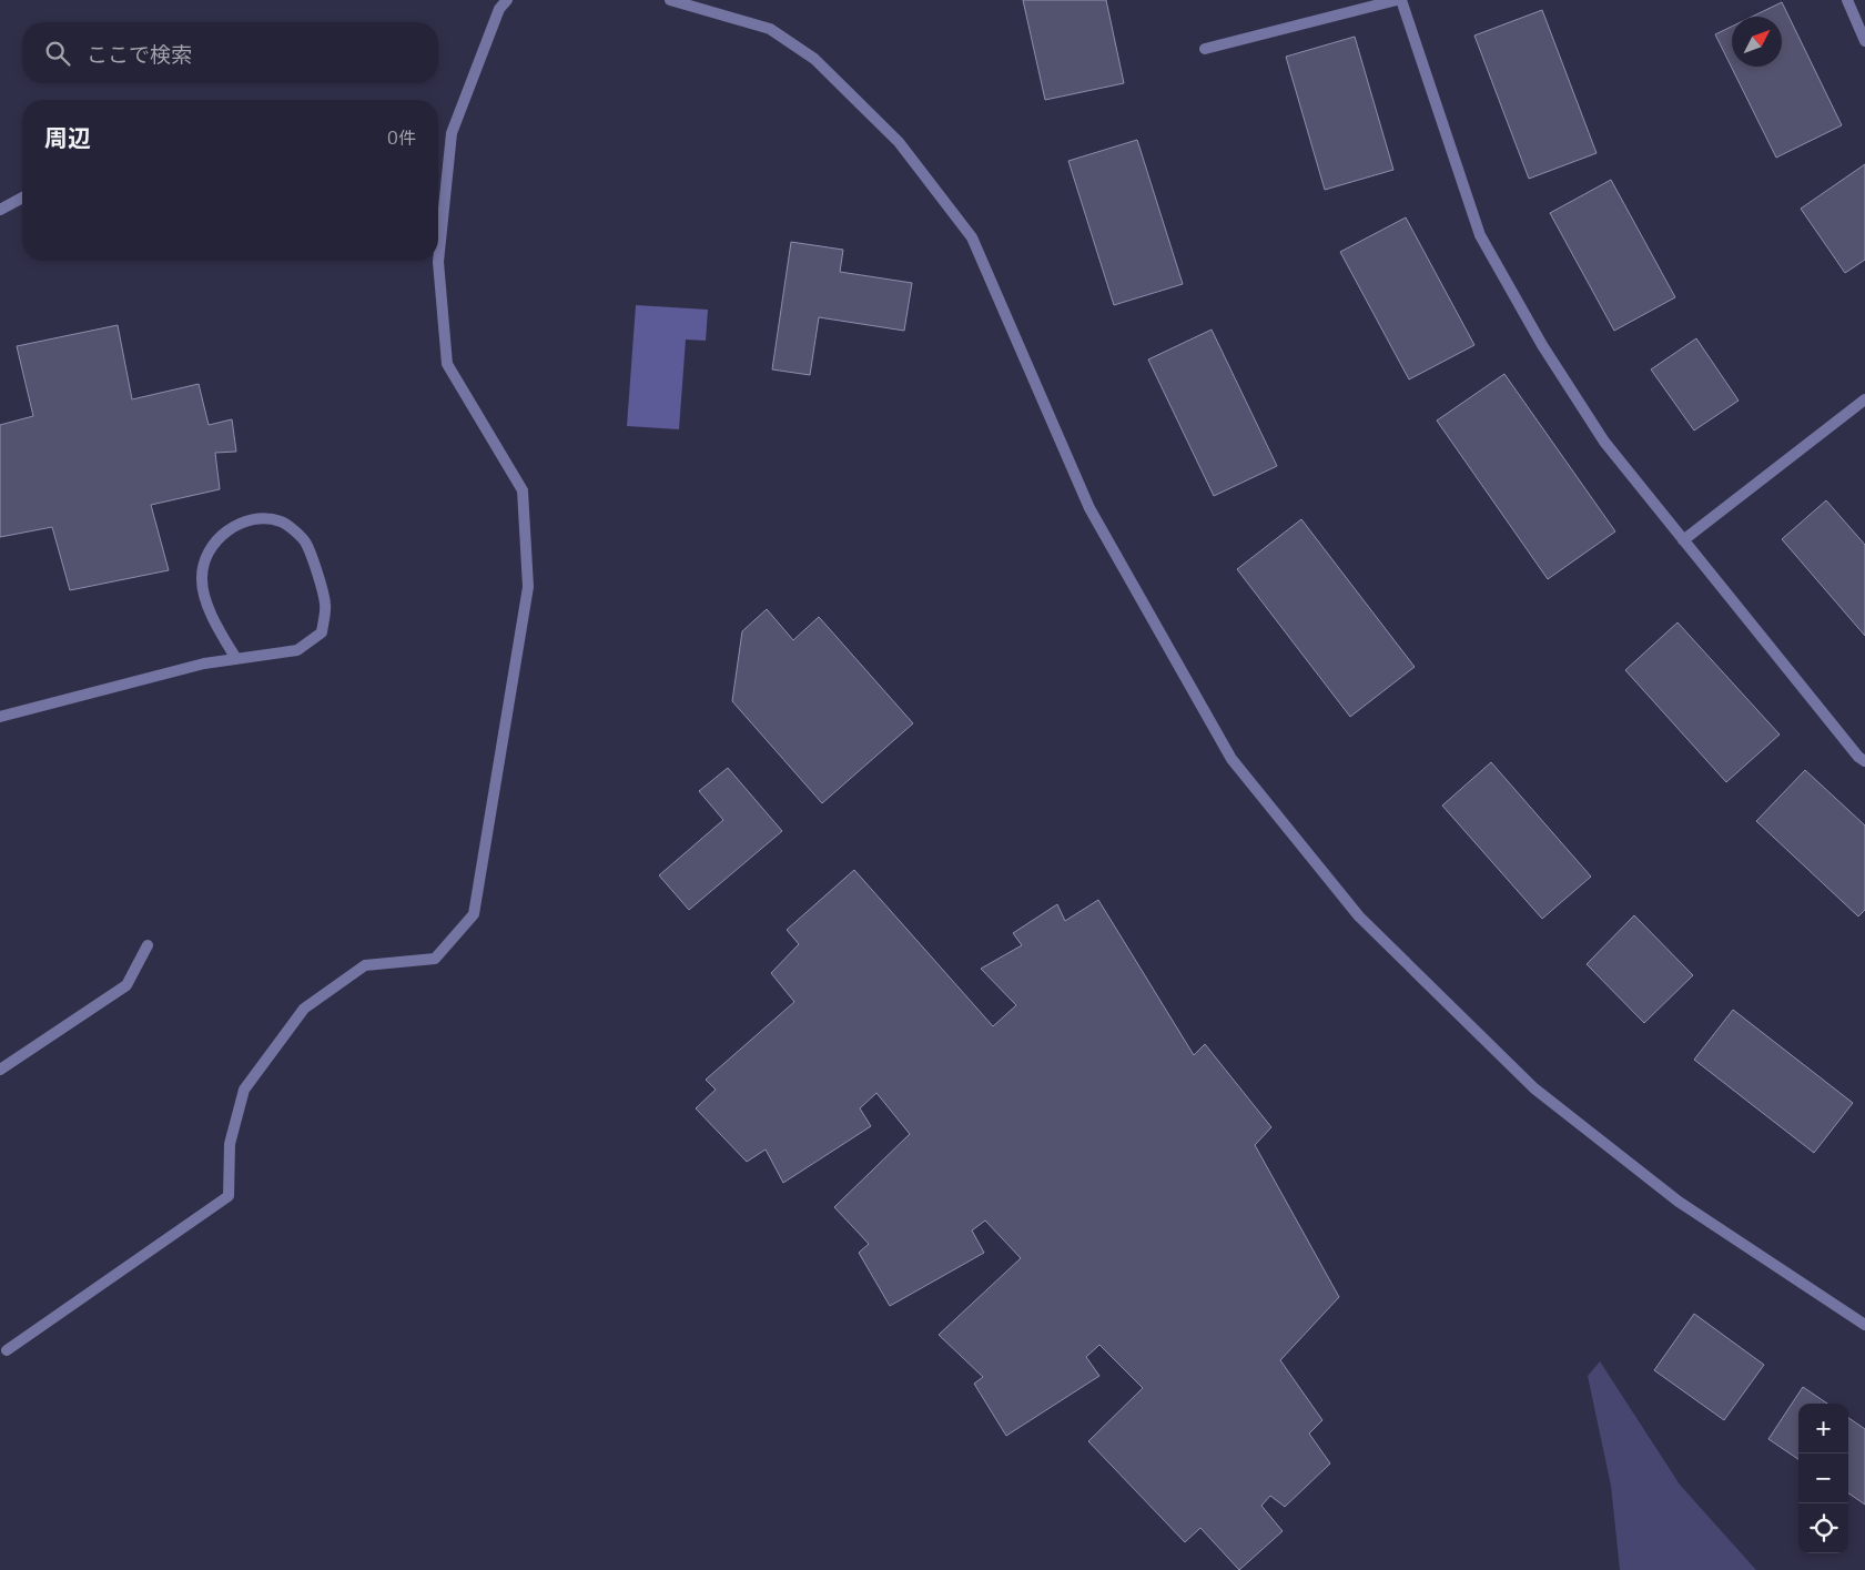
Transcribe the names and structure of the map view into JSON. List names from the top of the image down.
{
  "north": "top right",
  "page": {
    "search": "ここで検索",
    "heading": ["周辺", "0件"],
    "map_buttons": ["+", "−"]
  }
}
